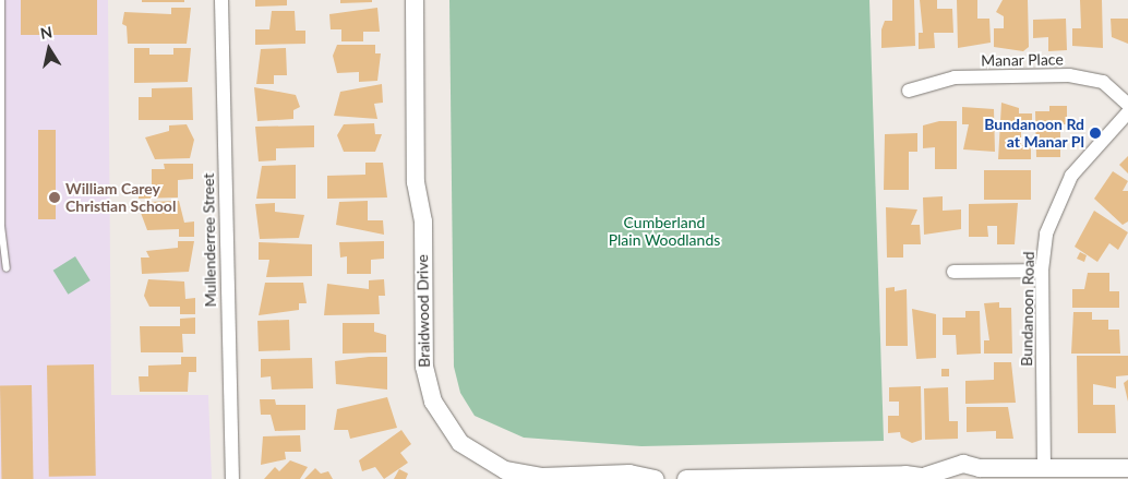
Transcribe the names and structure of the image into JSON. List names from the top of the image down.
{
  "streets": {
    "street": [
      "Manar Place",
      "Mullenderree Street",
      "Bundanoon Road",
      "Braidwood Drive"
    ]
  },
  "parks": ["Cumberland Plain Woodlands"],
  "places": ["Bundanoon Rd at Manar Pl", "William Carey Christian School"],
  "north": "top"
}
